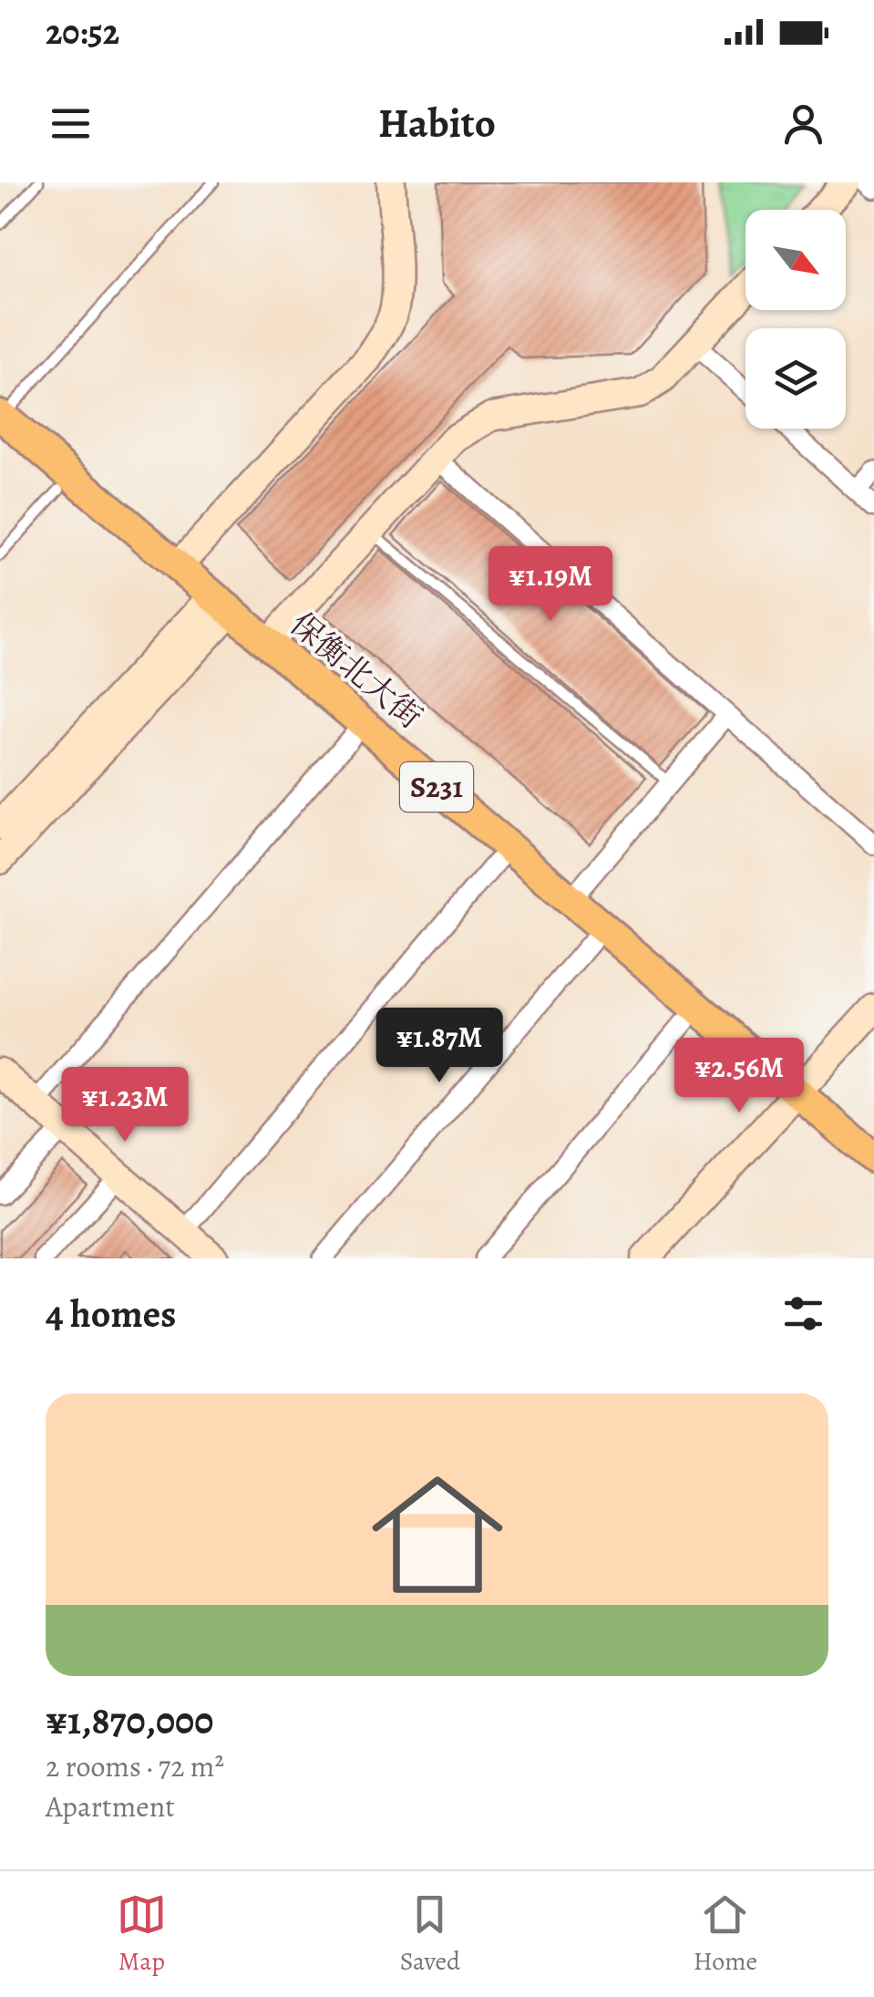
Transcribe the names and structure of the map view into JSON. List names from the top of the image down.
{
  "streets": {
    "main road": ["保衡北大街", "S231"]
  },
  "north": "bottom right",
  "page": {
    "status": "20:52",
    "header": "Habito",
    "price": [
      "¥1.19M",
      "¥1.87M",
      "¥2.56M",
      "¥1.23M"
    ],
    "heading": "4 homes",
    "list": [
      {
        "name": "¥1,870,000",
        "note": "2 rooms · 72 m² · Apartment"
      }
    ],
    "tabs": ["Map", "Saved", "Home"]
  }
}
